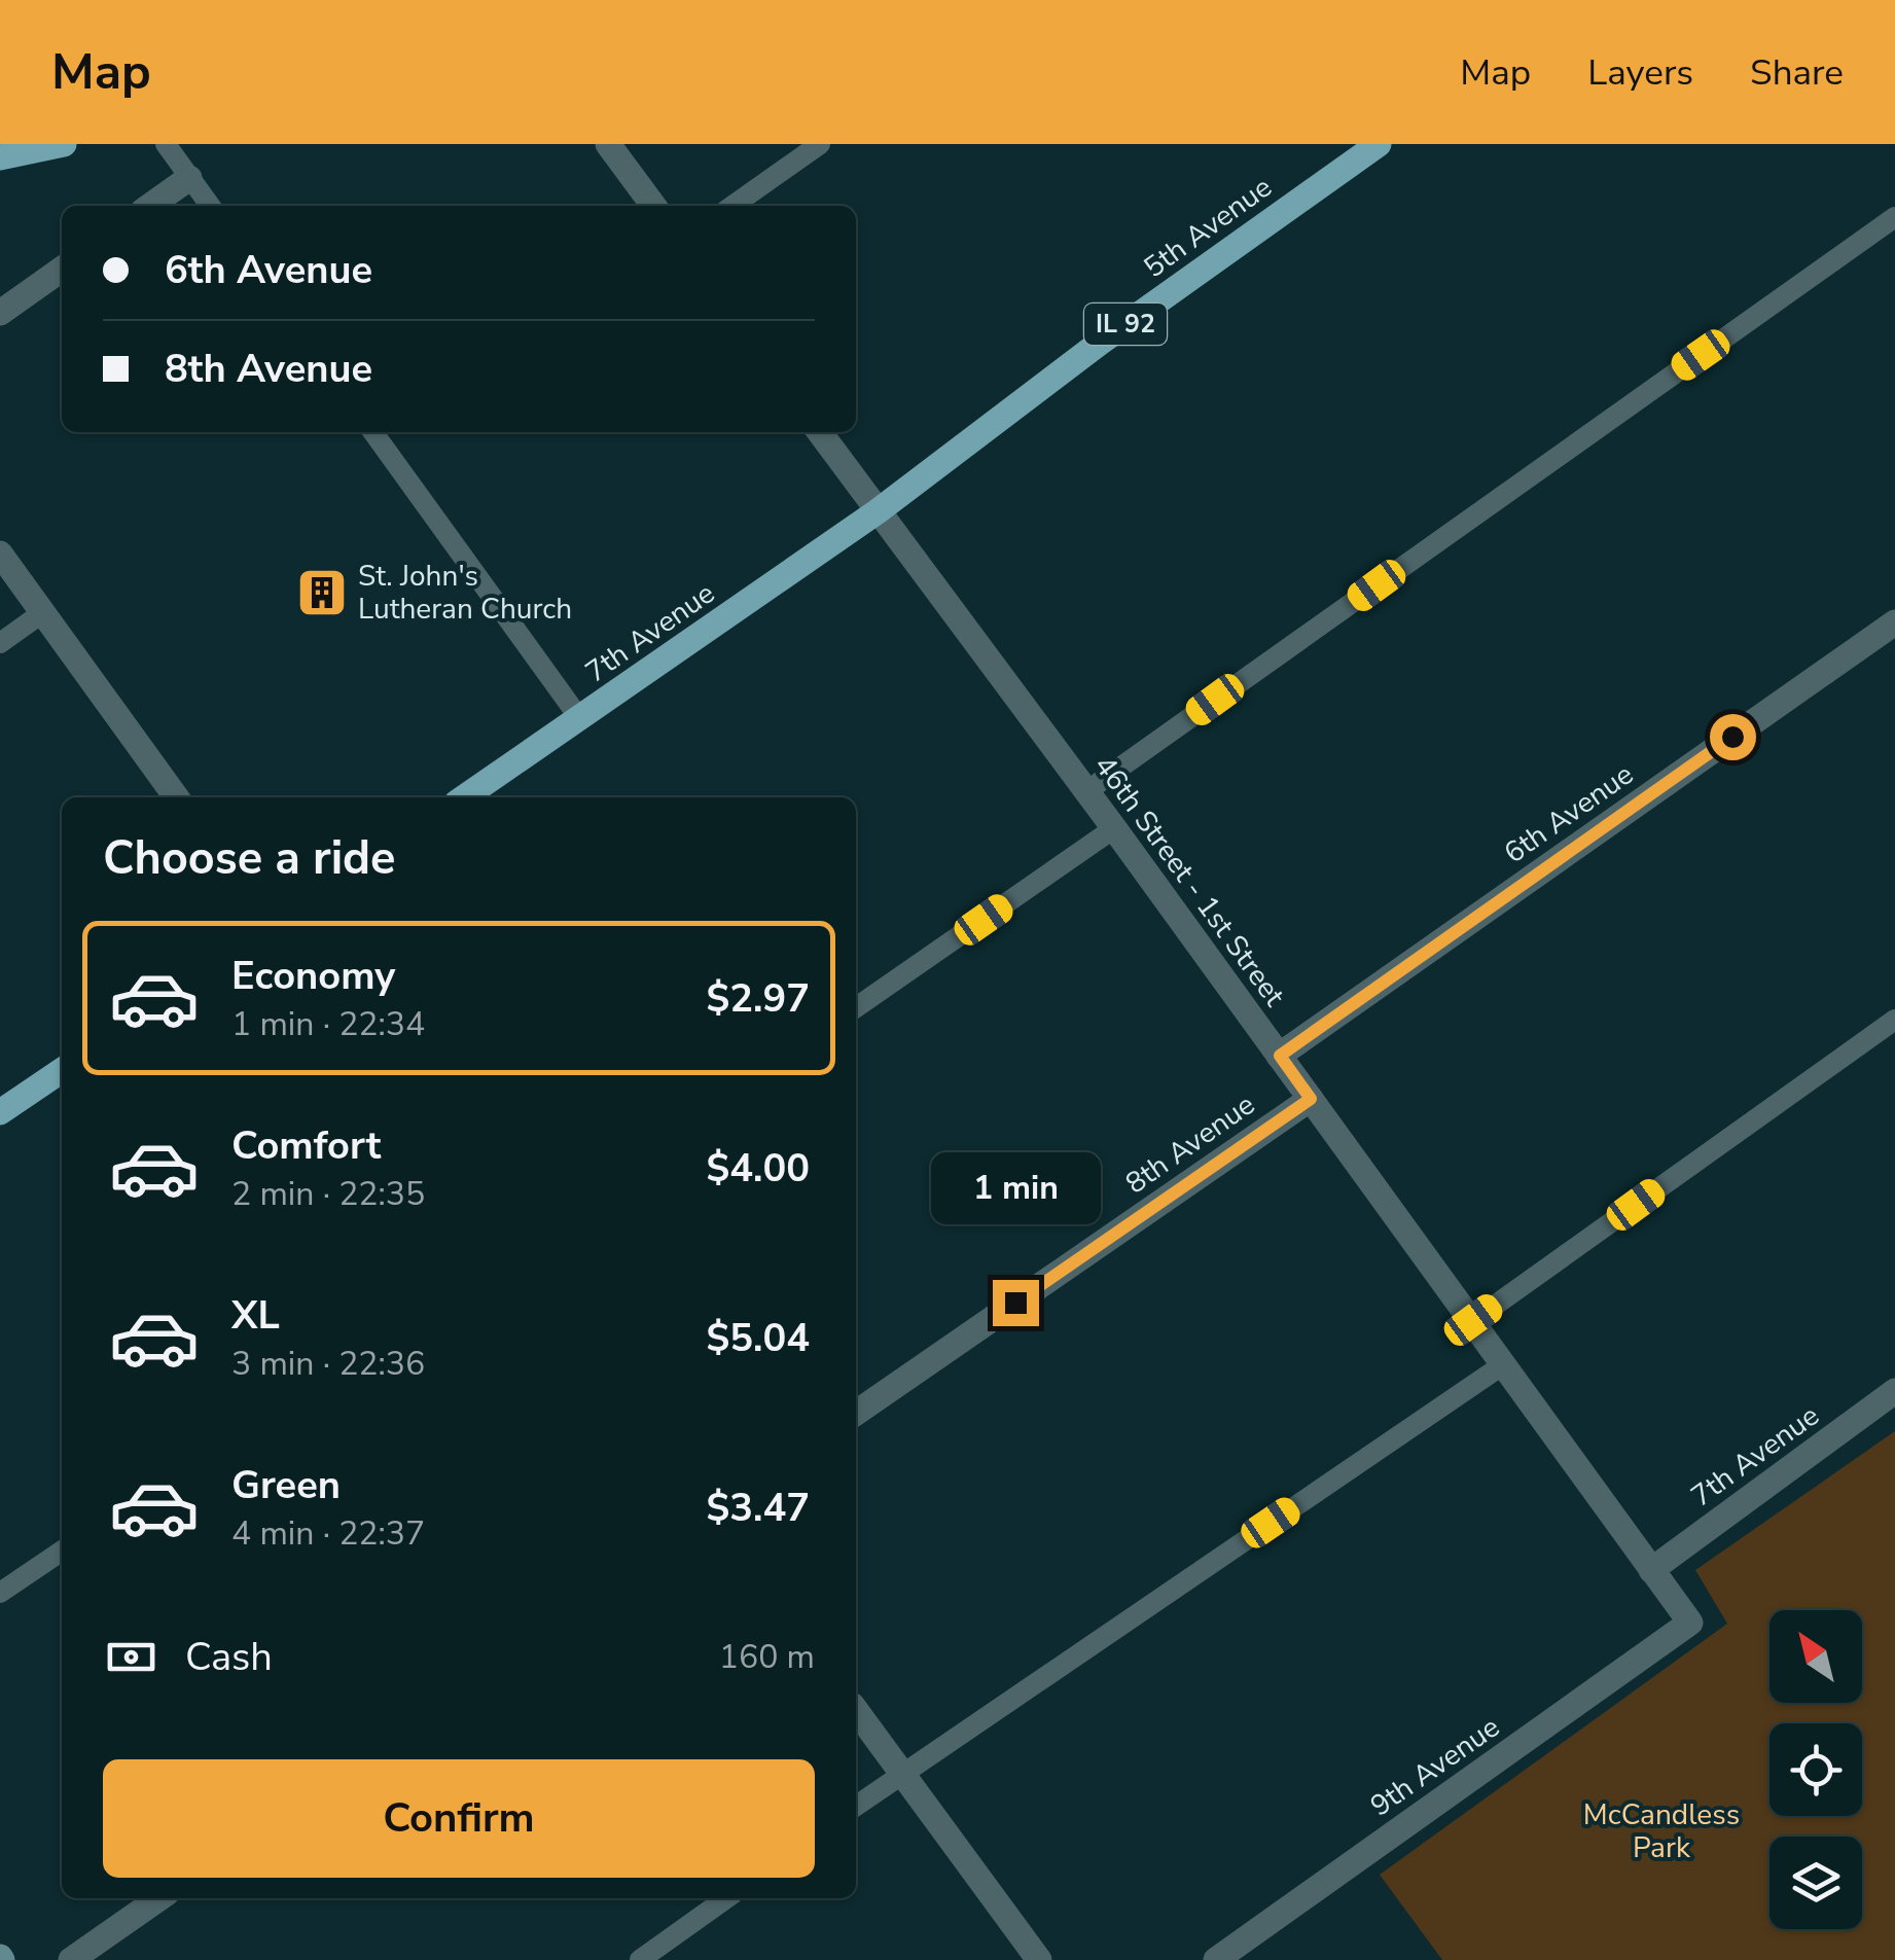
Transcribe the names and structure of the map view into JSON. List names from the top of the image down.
{
  "streets": {
    "main road": ["5th Avenue", "IL 92", "7th Avenue"],
    "street": [
      "6th Avenue",
      "46th Street - 1st Street",
      "8th Avenue",
      "9th Avenue"
    ]
  },
  "crossings": [
    ["5th Avenue", "7th Avenue"],
    ["5th Avenue", "46th Street - 1st Street"],
    ["7th Avenue", "46th Street - 1st Street"],
    ["6th Avenue", "46th Street - 1st Street"],
    ["46th Street - 1st Street", "8th Avenue"],
    ["46th Street - 1st Street", "9th Avenue"]
  ],
  "parks": ["McCandless Park"],
  "places": {
    "building": ["St. John's Lutheran Church"]
  },
  "north": "top left",
  "page": {
    "header": "Map",
    "nav": ["Map", "Layers", "Share"],
    "banner": ["6th Avenue", "8th Avenue"],
    "heading": "Choose a ride",
    "list": [
      {
        "name": "Economy",
        "note": "1 min · 22:34",
        "value": "$2.97"
      },
      {
        "name": "Comfort",
        "note": "2 min · 22:35",
        "value": "$4.00"
      },
      {
        "name": "XL",
        "note": "3 min · 22:36",
        "value": "$5.04"
      },
      {
        "name": "Green",
        "note": "4 min · 22:37",
        "value": "$3.47"
      }
    ],
    "bubble": "1 min",
    "pay": ["Cash", "160 m"],
    "buttons": "Confirm"
  }
}
